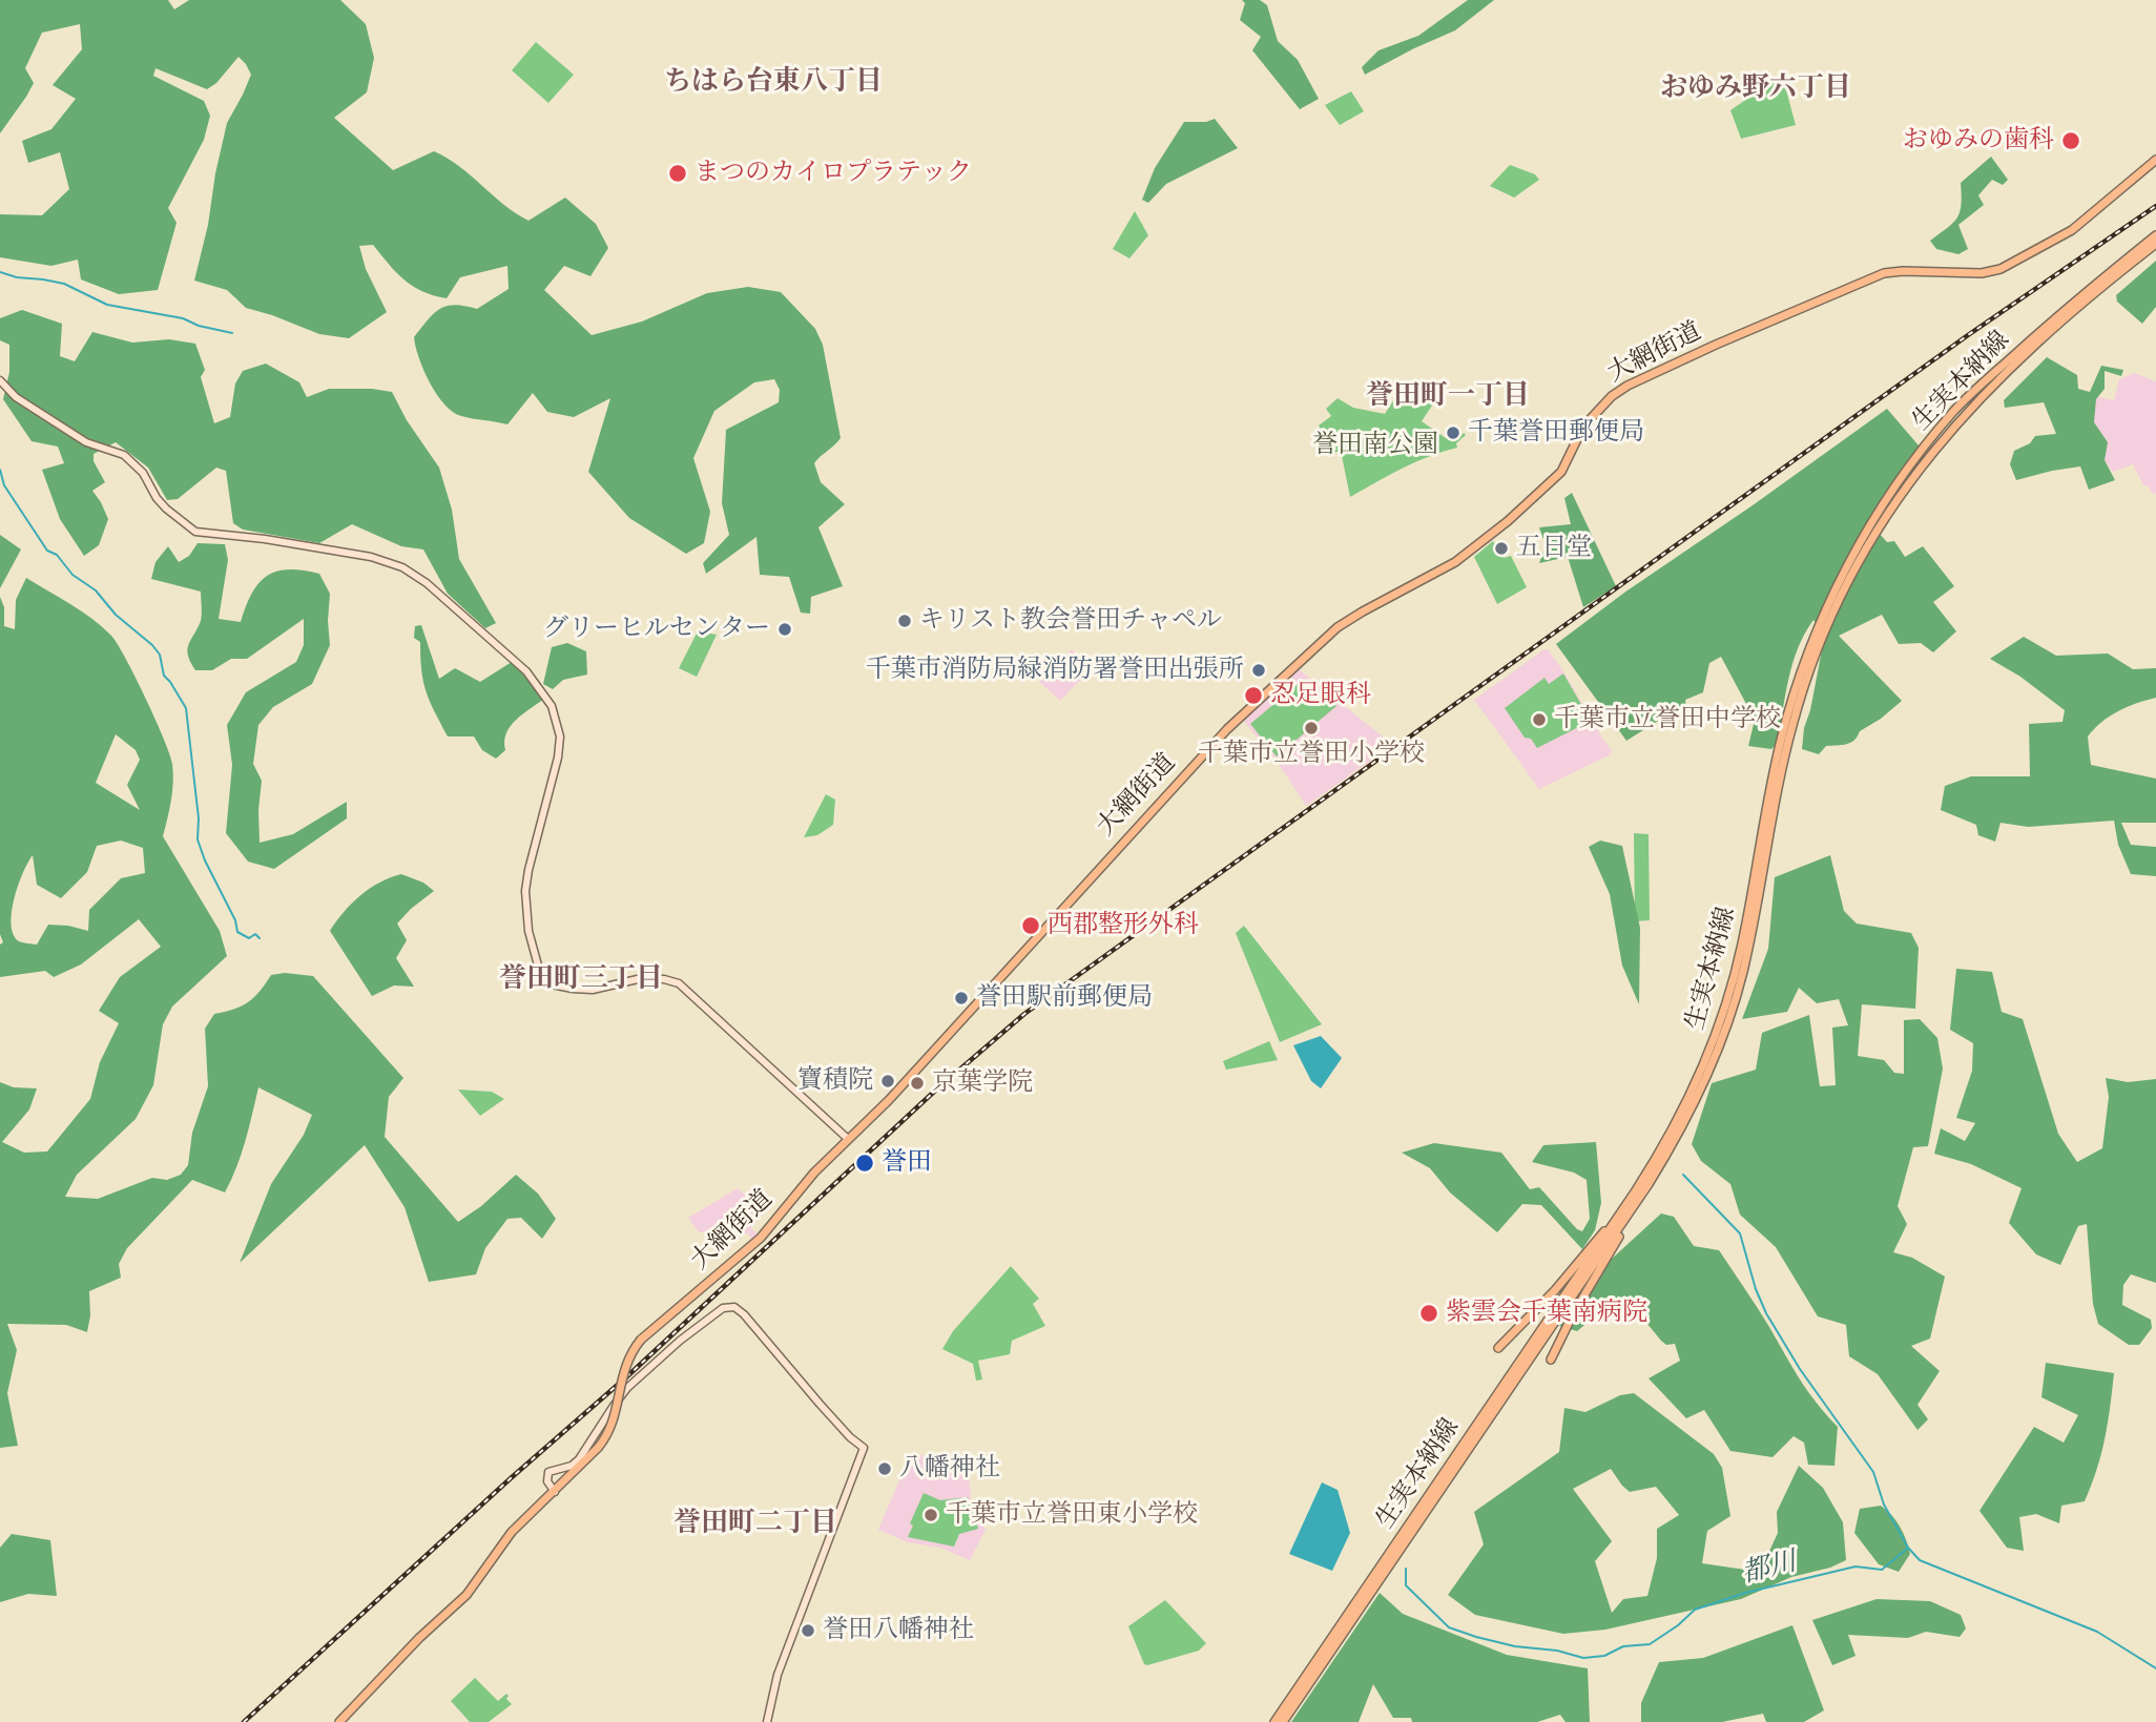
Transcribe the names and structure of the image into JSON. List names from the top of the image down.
{
  "streets": {
    "main road": ["大網街道", "生実本納線"]
  },
  "districts": [
    "ちはら台東八丁目",
    "おゆみ野六丁目",
    "誉田町一丁目",
    "誉田町三丁目",
    "誉田町二丁目"
  ],
  "water": ["都川"],
  "parks": ["誉田南公園"],
  "places": [
    "おゆみの歯科",
    "まつのカイロプラテック",
    "千葉誉田郵便局",
    "五日堂",
    "キリスト教会誉田チャペル",
    "グリーヒルセンター",
    "千葉市消防局緑消防署誉田出張所",
    "忍足眼科",
    "千葉市立誉田中学校",
    "千葉市立誉田小学校",
    "西郡整形外科",
    "誉田駅前郵便局",
    "寶積院",
    "京葉学院",
    "誉田",
    "紫雲会千葉南病院",
    "八幡神社",
    "千葉市立誉田東小学校",
    "誉田八幡神社"
  ]
}
